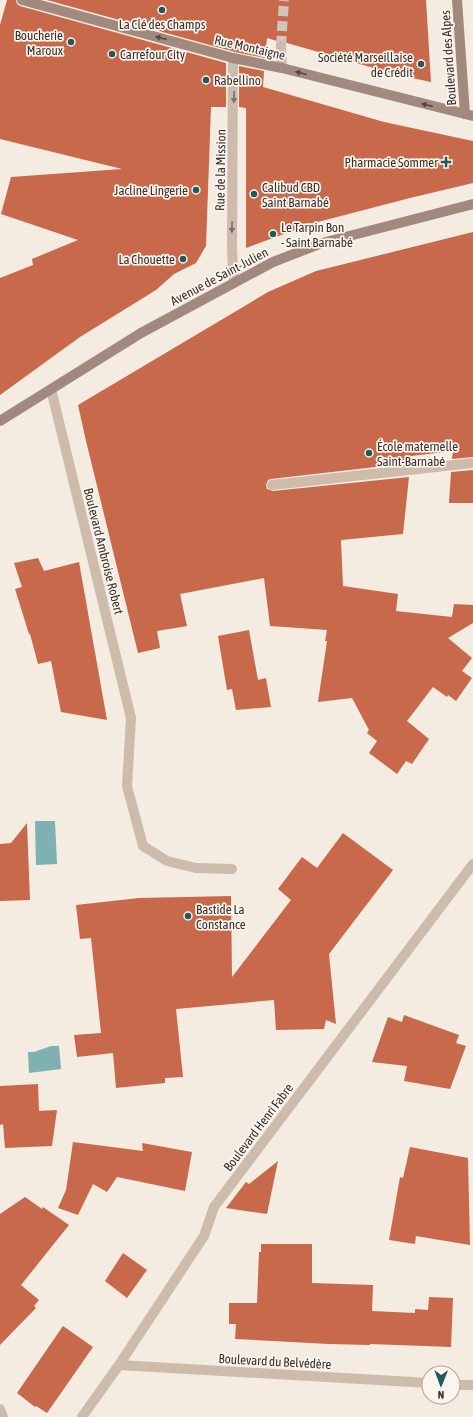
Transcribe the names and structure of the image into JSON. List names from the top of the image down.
{
  "streets": {
    "street": [
      "Rue Montaigne",
      "Boulevard des Alpes",
      "Rue de la Mission",
      "Avenue de Saint-Julien",
      "Boulevard Ambroise Robert",
      "Boulevard Henri Fabre",
      "Boulevard du Belvédère"
    ]
  },
  "crossings": [
    ["Rue Montaigne", "Boulevard des Alpes"],
    ["Rue Montaigne", "Rue de la Mission"],
    ["Rue de la Mission", "Avenue de Saint-Julien"],
    ["Avenue de Saint-Julien", "Boulevard Ambroise Robert"],
    ["Boulevard Henri Fabre", "Boulevard du Belvédère"]
  ],
  "one_way": ["Rue Montaigne", "Rue de la Mission"],
  "places": {
    "other": [
      "La Clé des Champs",
      "Boucherie Maroux",
      "Carrefour City",
      "Société Marseillaise de Crédit",
      "Rabellino",
      "Jacline Lingerie",
      "Calibud CBD Saint Barnabé",
      "Le Tarpin Bon - Saint Barnabé",
      "La Chouette",
      "École maternelle Saint-Barnabé",
      "Bastide La Constance"
    ],
    "health": ["Pharmacie Sommer"]
  },
  "north": "bottom"
}
